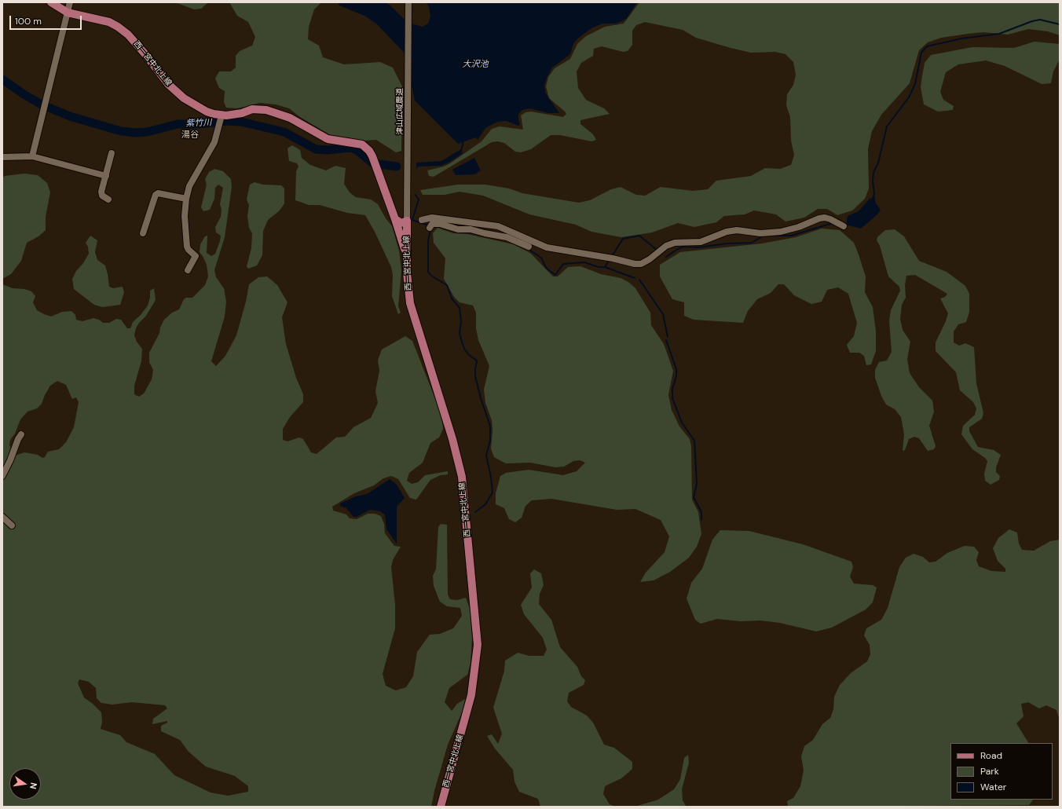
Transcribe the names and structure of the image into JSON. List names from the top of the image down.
{
  "streets": {
    "main road": ["西一宮中北上線"],
    "street": ["津山広域農道"]
  },
  "crossings": [
    ["西一宮中北上線", "津山広域農道"]
  ],
  "districts": ["湯谷"],
  "water": ["大沢池", "紫竹川"],
  "legend": ["Road", "Park", "Water"],
  "scale_bar": "100 m",
  "north": "right"
}
